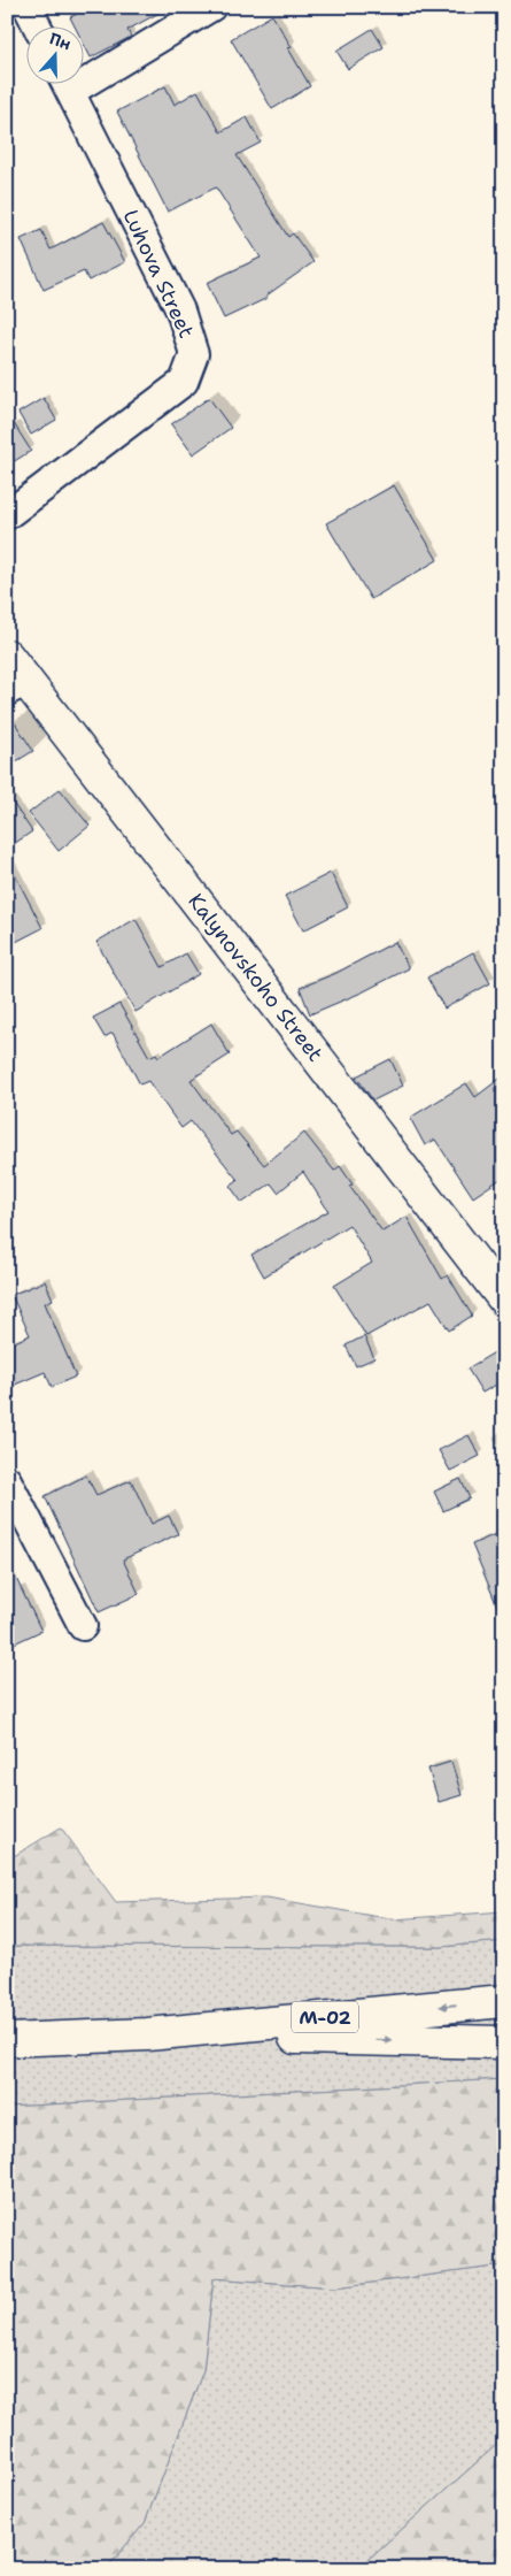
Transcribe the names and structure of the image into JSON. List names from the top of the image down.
{
  "streets": {
    "main road": ["Kalynovskoho Street", "М-02"],
    "street": ["Luhova Street"]
  },
  "north": "top"
}
